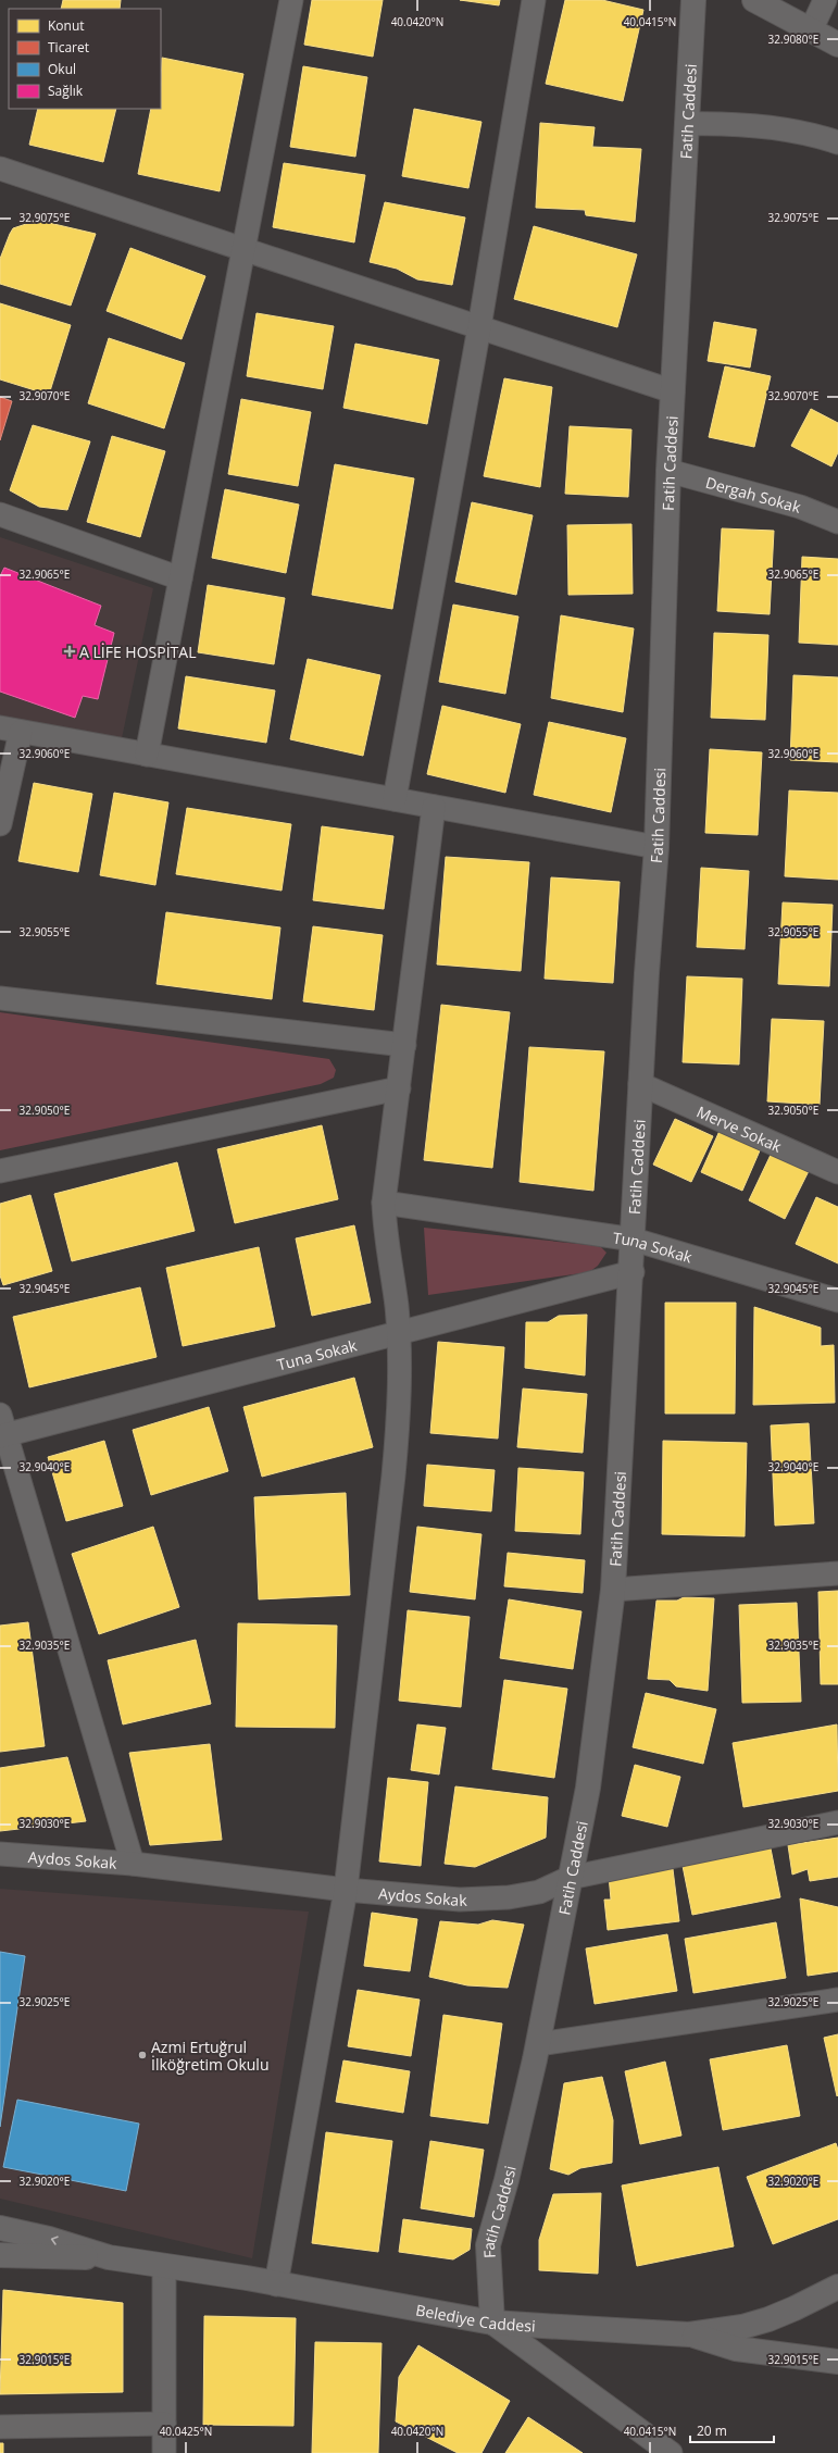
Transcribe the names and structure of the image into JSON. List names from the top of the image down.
{
  "streets": {
    "street": [
      "Fatih Caddesi",
      "Dergah Sokak",
      "Merve Sokak",
      "Tuna Sokak",
      "Aydos Sokak",
      "Belediye Caddesi"
    ]
  },
  "crossings": [
    ["Fatih Caddesi", "Dergah Sokak"],
    ["Fatih Caddesi", "Merve Sokak"],
    ["Fatih Caddesi", "Tuna Sokak"],
    ["Fatih Caddesi", "Aydos Sokak"],
    ["Fatih Caddesi", "Belediye Caddesi"]
  ],
  "places": {
    "health": ["A LİFE HOSPİTAL"],
    "other": ["Azmi Ertuğrul İlköğretim Okulu"]
  },
  "legend": [
    "Konut",
    "Ticaret",
    "Okul",
    "Sağlık"
  ],
  "scale_bar": "20 m",
  "coordinates": [
    "40.0420°N",
    "40.0415°N",
    "32.9080°E",
    "32.9075°E",
    "32.9070°E",
    "32.9065°E",
    "32.9060°E",
    "32.9055°E",
    "32.9050°E",
    "32.9045°E",
    "32.9040°E",
    "32.9035°E",
    "32.9030°E",
    "32.9025°E",
    "32.9020°E",
    "32.9015°E",
    "40.0425°N"
  ]
}
